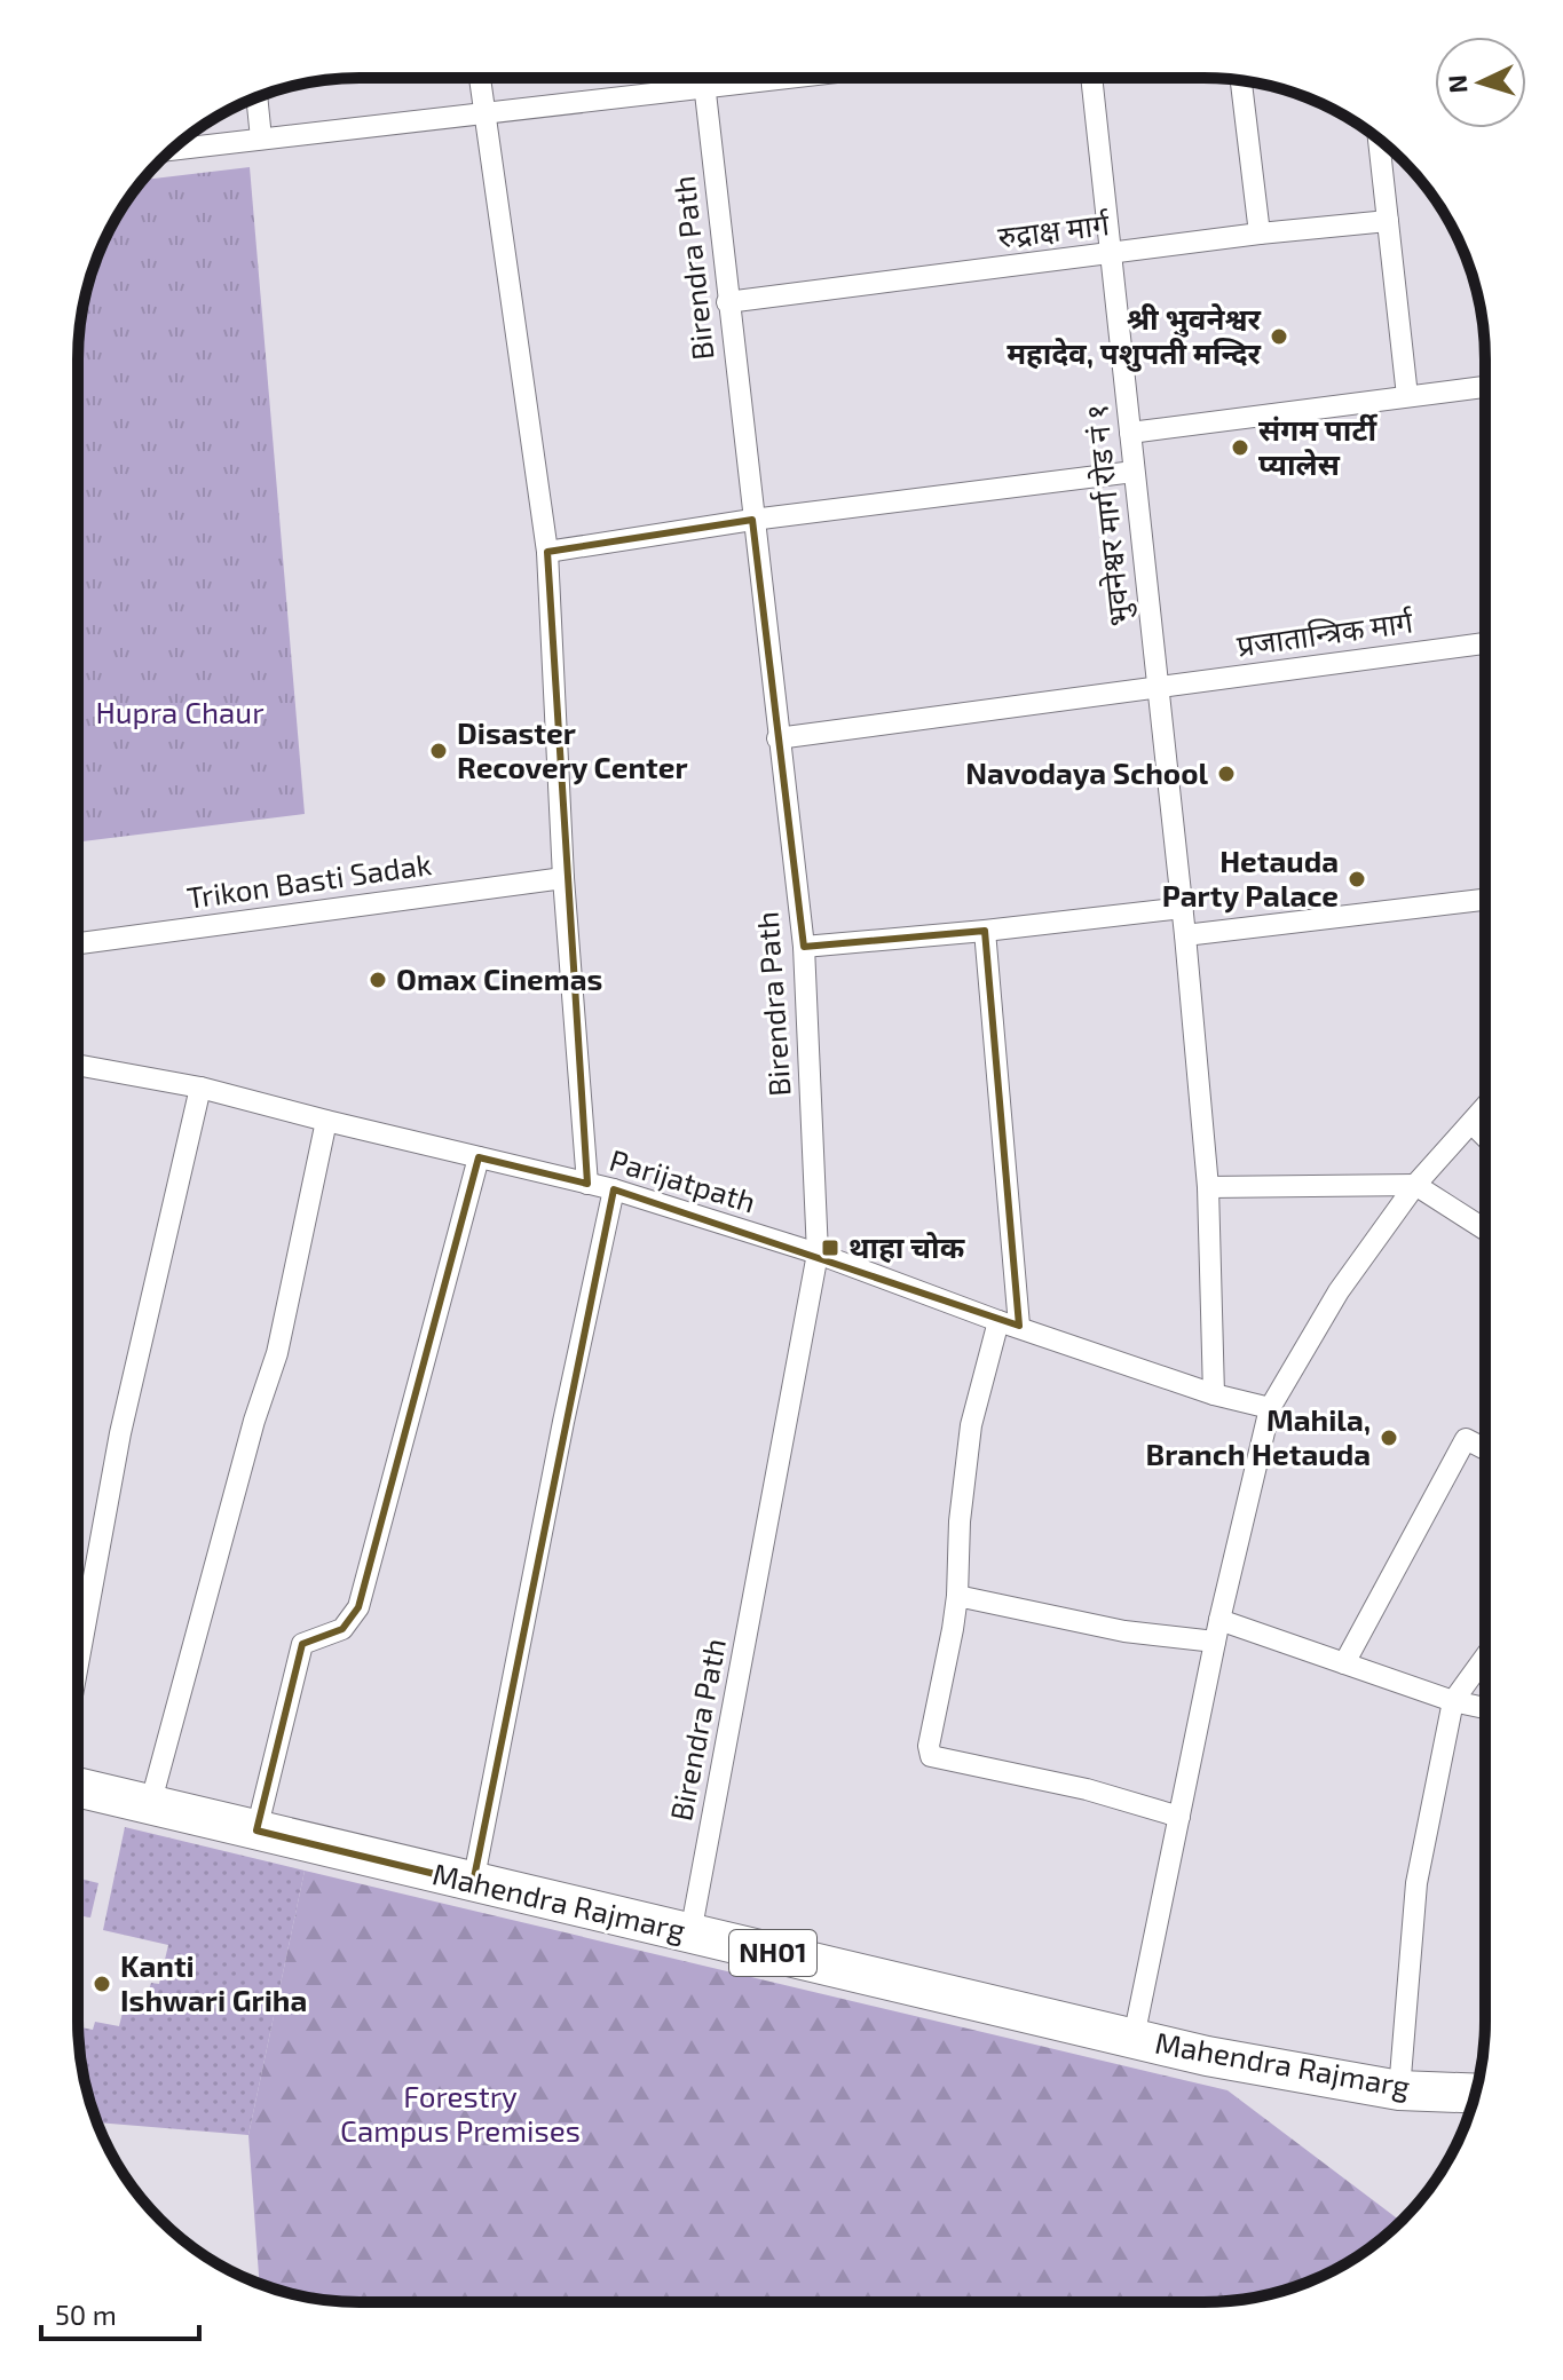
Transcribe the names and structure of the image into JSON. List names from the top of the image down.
{
  "streets": {
    "highway": ["Mahendra Rajmarg", "NH01"],
    "street": [
      "रुद्राक्ष मार्ग",
      "Birendra Path",
      "भुवनेश्वर मार्ग रोड नं १",
      "प्रजातान्त्रिक मार्ग",
      "Trikon Basti Sadak",
      "Parijatpath"
    ]
  },
  "crossings": [
    ["रुद्राक्ष मार्ग", "Birendra Path"],
    ["रुद्राक्ष मार्ग", "भुवनेश्वर मार्ग रोड नं १"],
    ["Birendra Path", "प्रजातान्त्रिक मार्ग"],
    ["Birendra Path", "Parijatpath"],
    ["Birendra Path", "Mahendra Rajmarg"],
    ["भुवनेश्वर मार्ग रोड नं १", "प्रजातान्त्रिक मार्ग"],
    ["भुवनेश्वर मार्ग रोड नं १", "Parijatpath"]
  ],
  "parks": ["Hupra Chaur", "Forestry Campus Premises"],
  "places": {
    "other": [
      "श्री भुवनेश्वर महादेव, पशुपती मन्दिर",
      "संगम पार्टी प्यालेस",
      "Disaster Recovery Center",
      "Navodaya School",
      "Hetauda Party Palace",
      "Omax Cinemas",
      "Mahila, Branch Hetauda",
      "Kanti Ishwari Griha"
    ],
    "transit": ["थाहा चोक"]
  },
  "scale_bar": "50 m",
  "north": "left"
}
